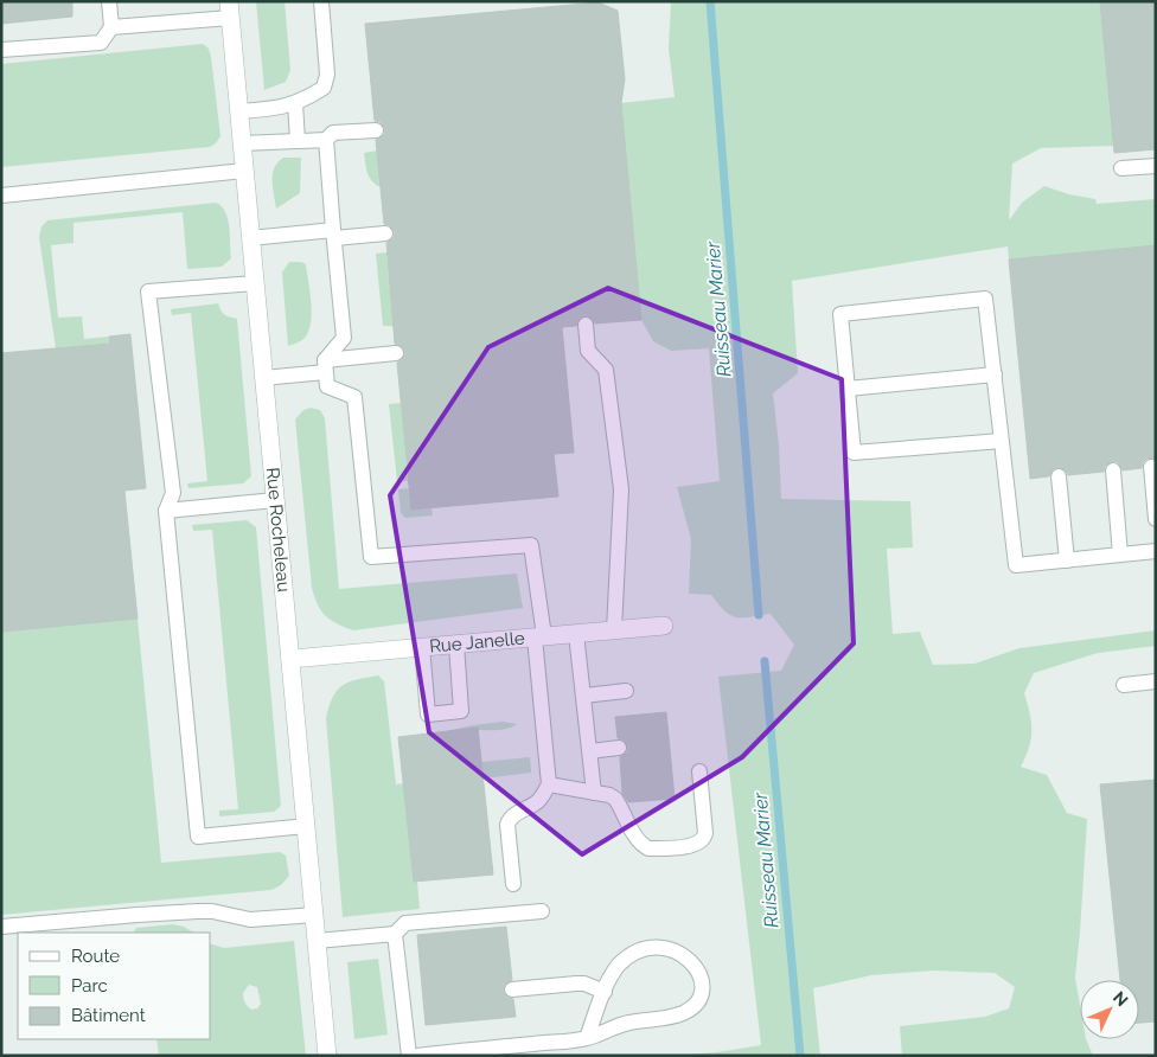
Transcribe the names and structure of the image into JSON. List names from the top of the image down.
{
  "streets": {
    "street": ["Rue Rocheleau", "Rue Janelle"]
  },
  "crossings": [
    ["Rue Rocheleau", "Rue Janelle"]
  ],
  "water": ["Ruisseau Marier"],
  "legend": ["Route", "Parc", "Bâtiment"],
  "north": "top right"
}
